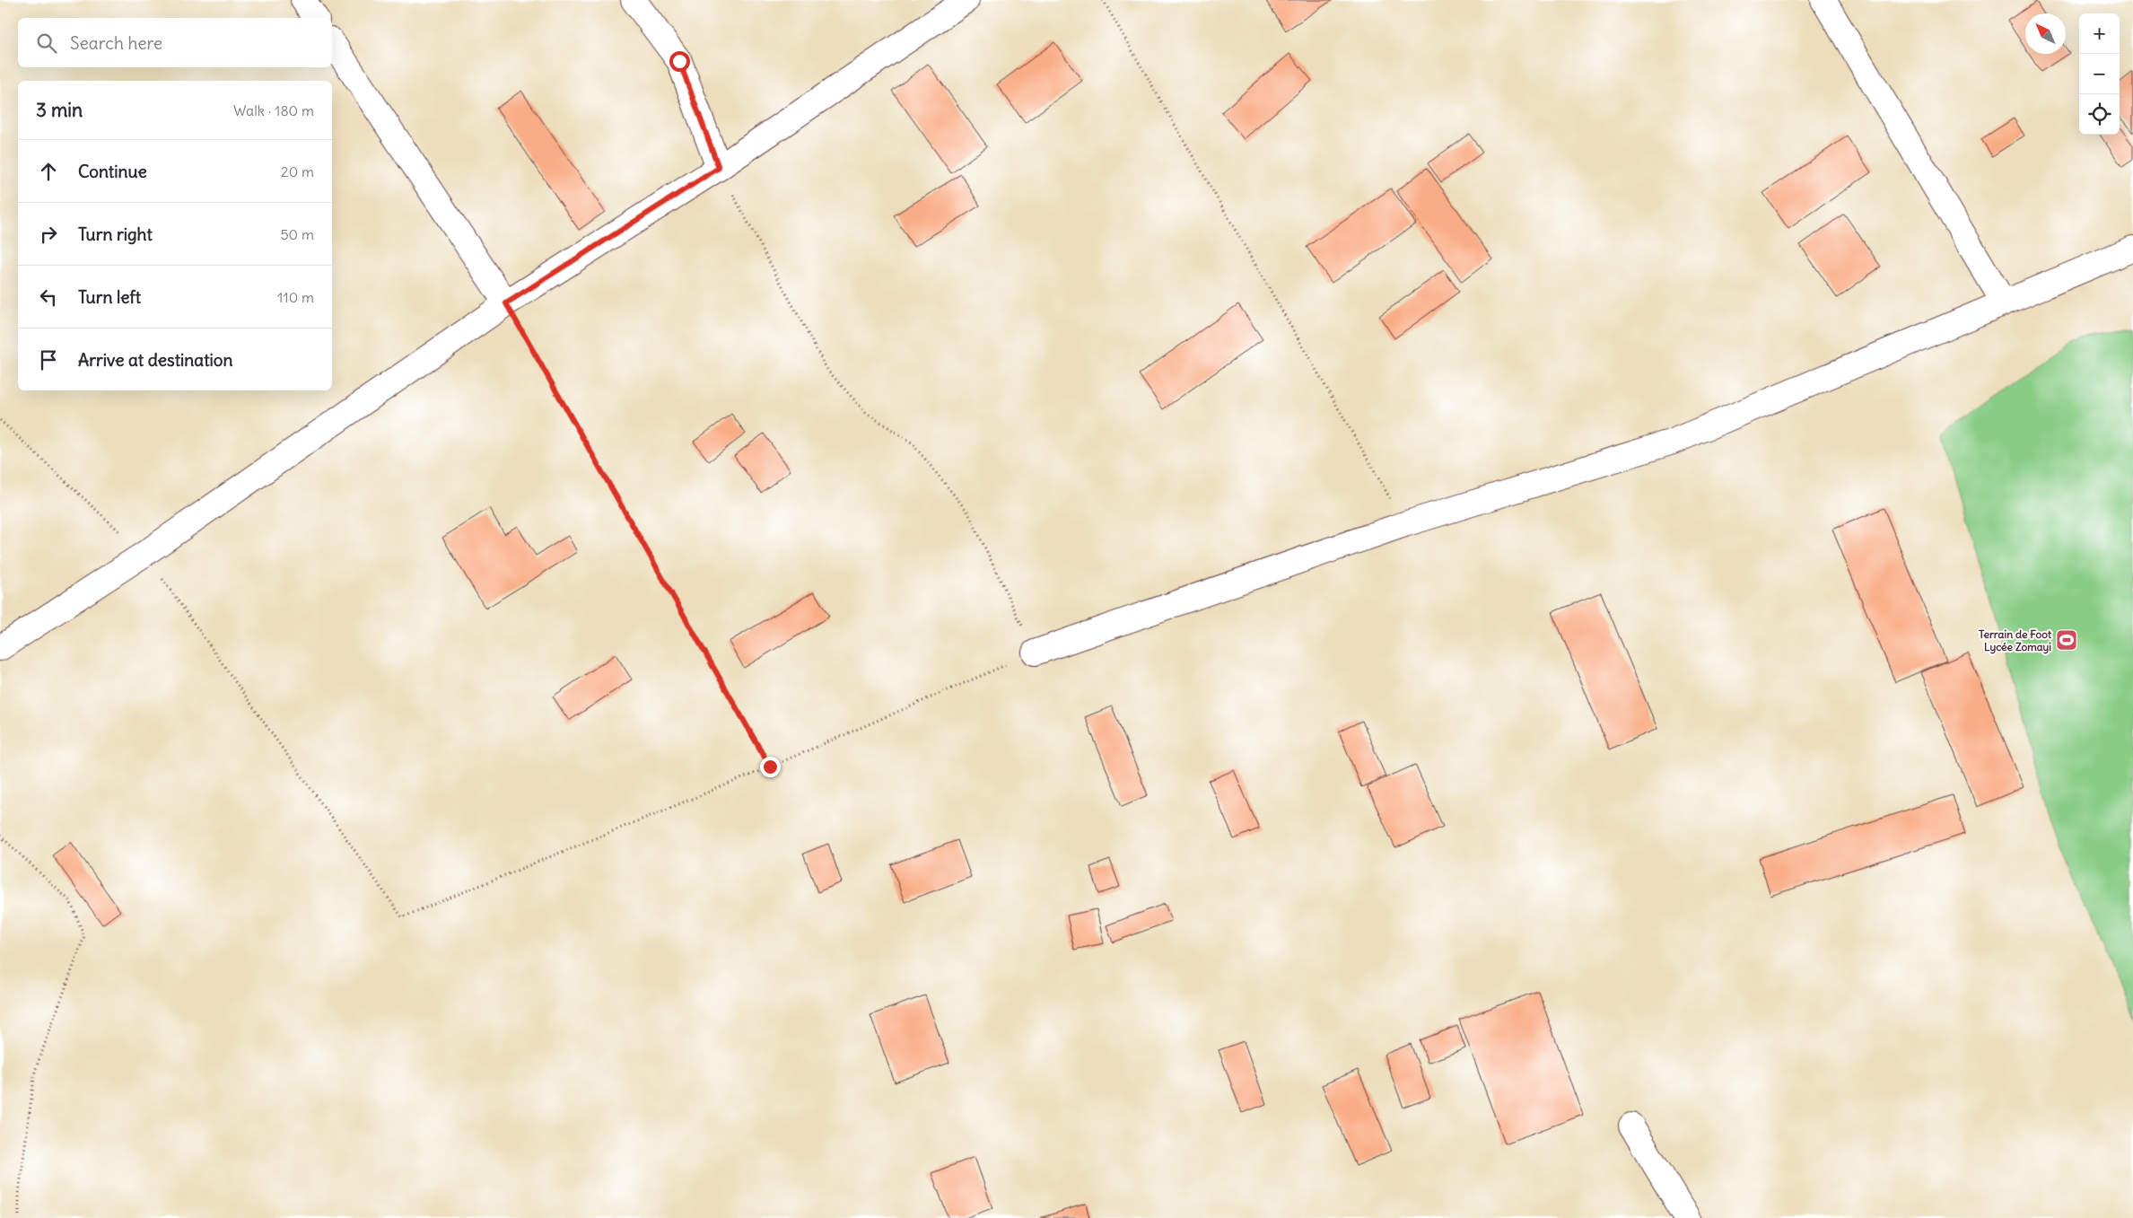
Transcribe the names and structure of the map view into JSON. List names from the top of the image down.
{
  "places": {
    "sports": ["Terrain de Foot Lycée Zomayi"]
  },
  "north": "top left",
  "page": {
    "map_buttons": ["+", "−"],
    "search": "Search here",
    "heading": ["3 min", "Walk · 180 m"],
    "list": [
      ["Continue", "20 m"],
      ["Turn right", "50 m"],
      ["Turn left", "110 m"],
      "Arrive at destination"
    ]
  }
}
